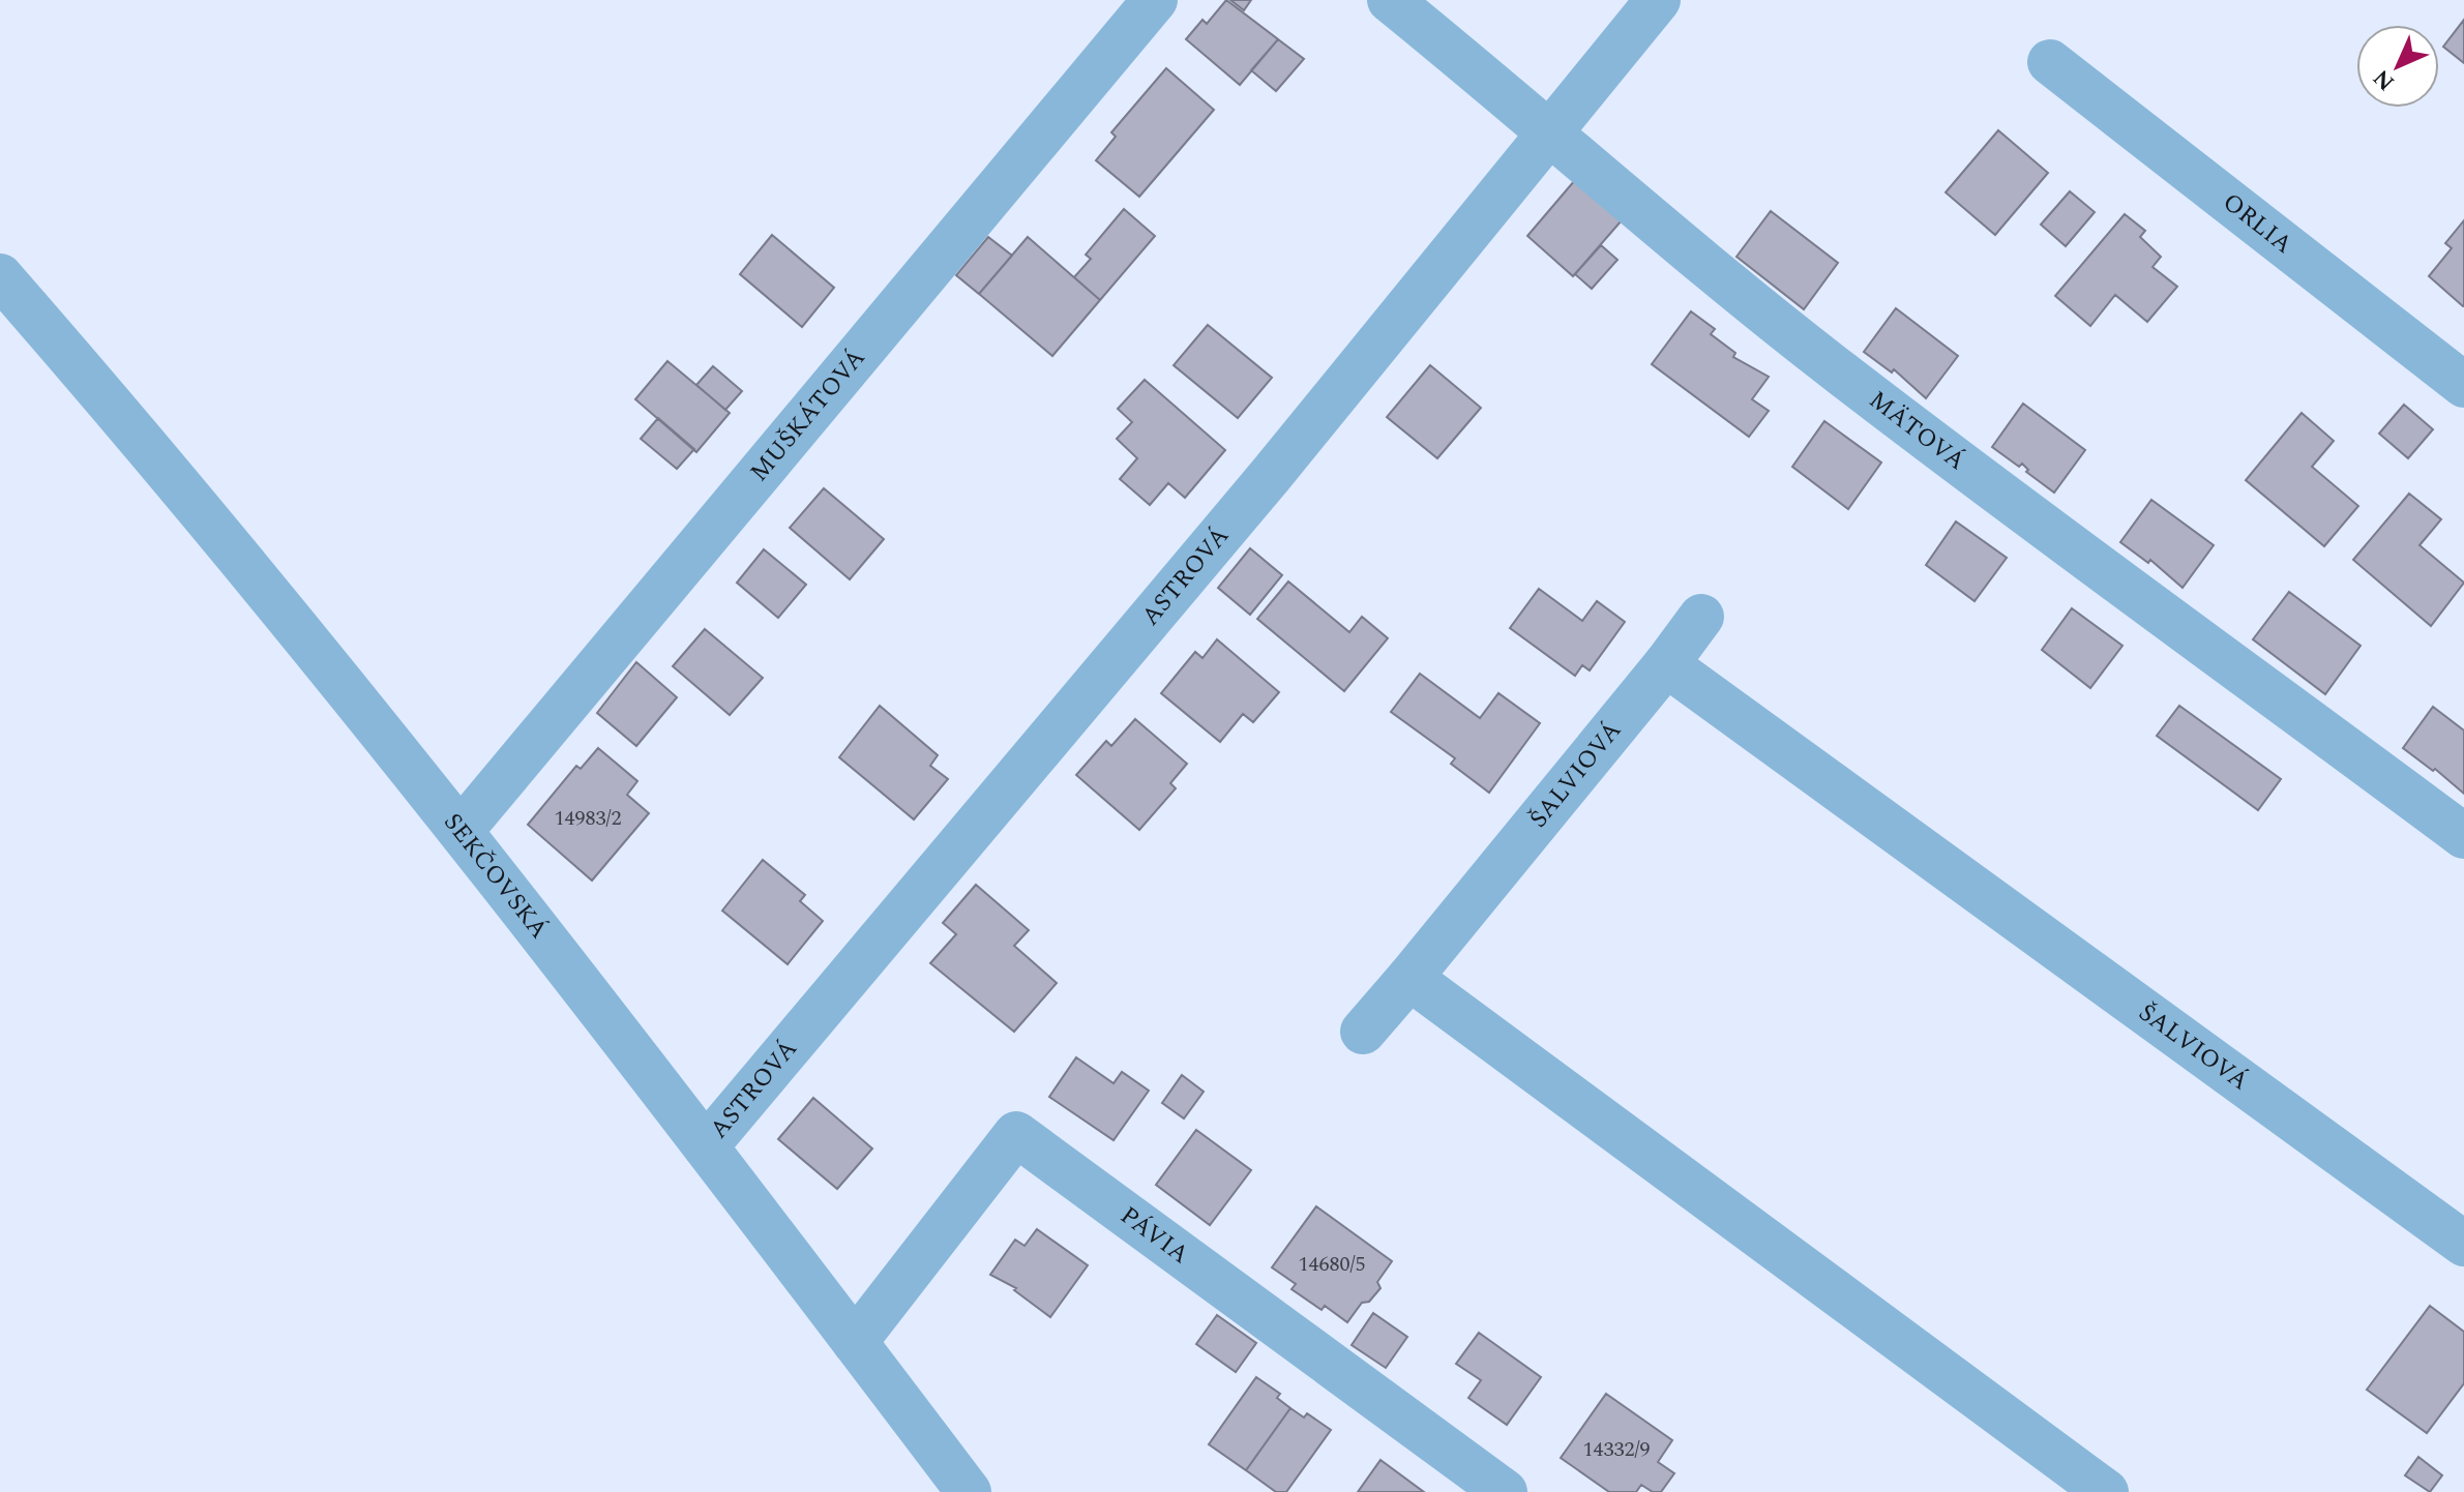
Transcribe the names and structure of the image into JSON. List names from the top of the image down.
{
  "streets": {
    "street": [
      "ORLIA",
      "MUŠKÁTOVÁ",
      "MÄTOVÁ",
      "ASTROVÁ",
      "ŠALVIOVÁ",
      "SEKČOVSKÁ",
      "PÁVIA"
    ]
  },
  "crossings": [
    ["MUŠKÁTOVÁ", "SEKČOVSKÁ"],
    ["MÄTOVÁ", "ASTROVÁ"],
    ["ASTROVÁ", "SEKČOVSKÁ"],
    ["SEKČOVSKÁ", "PÁVIA"]
  ],
  "house_numbers": ["14983/2", "14680/5", "14332/9"],
  "north": "bottom left"
}
